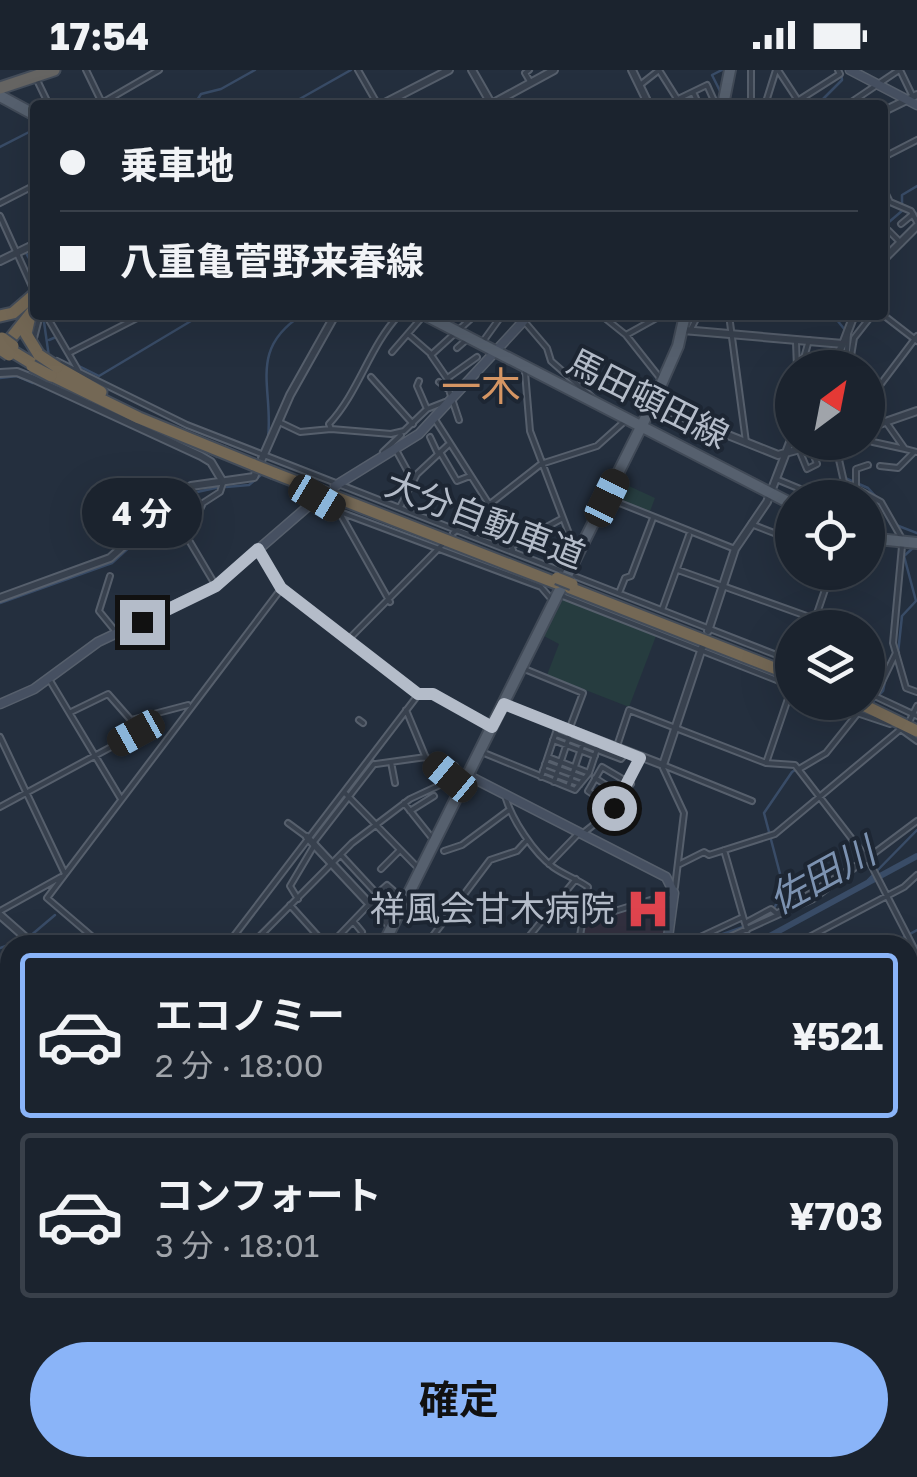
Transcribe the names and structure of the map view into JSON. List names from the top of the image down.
{
  "streets": {
    "highway": ["大分自動車道"],
    "main road": ["馬田頓田線"]
  },
  "districts": ["一木"],
  "water": ["佐田川"],
  "places": {
    "hospital": ["祥風会甘木病院"]
  },
  "north": "top right",
  "page": {
    "status": "17:54",
    "banner": ["乗車地", "八重亀菅野来春線"],
    "bubble": "4 分",
    "list": [
      {
        "name": "エコノミー",
        "note": "2 分 · 18:00",
        "value": "¥521"
      },
      {
        "name": "コンフォート",
        "note": "3 分 · 18:01",
        "value": "¥703"
      }
    ],
    "buttons": "確定"
  }
}
